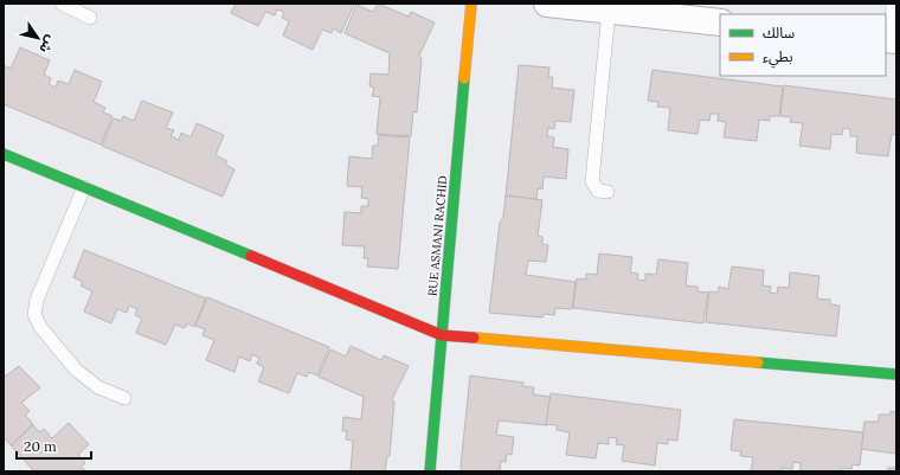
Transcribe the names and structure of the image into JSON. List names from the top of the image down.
{
  "streets": {
    "street": ["RUE ASMANI RACHID"]
  },
  "legend": ["سالك", "بطيء"],
  "scale_bar": "20 m",
  "north": "bottom right"
}
